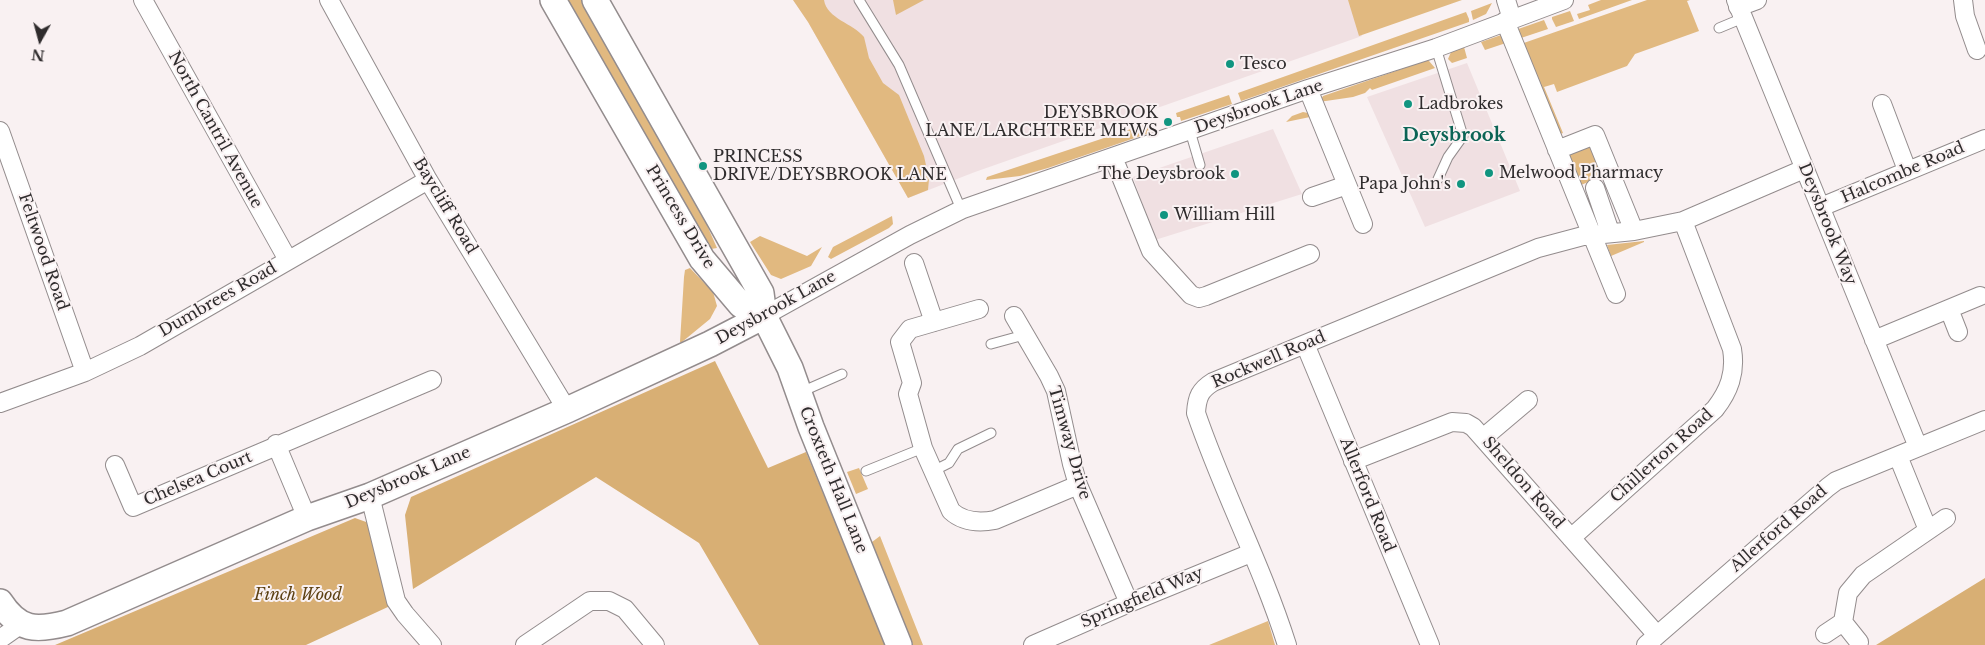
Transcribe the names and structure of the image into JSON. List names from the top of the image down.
{
  "streets": {
    "street": [
      "Deysbrook Lane",
      "North Cantril Avenue",
      "Halcombe Road",
      "Baycliff Road",
      "Princess Drive",
      "Deysbrook Way",
      "Feltwood Road",
      "Dumbrees Road",
      "Rockwell Road",
      "Timway Drive",
      "Chillerton Road",
      "Chelsea Court",
      "Croxteth Hall Lane",
      "Sheldon Road",
      "Allerford Road",
      "Springfield Way"
    ]
  },
  "crossings": [
    ["Deysbrook Lane", "Baycliff Road"],
    ["Deysbrook Lane", "Princess Drive"],
    ["Deysbrook Lane", "Croxteth Hall Lane"],
    ["North Cantril Avenue", "Dumbrees Road"],
    ["Halcombe Road", "Deysbrook Way"],
    ["Baycliff Road", "Dumbrees Road"],
    ["Princess Drive", "Croxteth Hall Lane"],
    ["Deysbrook Way", "Rockwell Road"],
    ["Deysbrook Way", "Allerford Road"],
    ["Feltwood Road", "Dumbrees Road"],
    ["Rockwell Road", "Chillerton Road"],
    ["Rockwell Road", "Allerford Road"],
    ["Rockwell Road", "Springfield Way"],
    ["Timway Drive", "Springfield Way"],
    ["Chillerton Road", "Sheldon Road"],
    ["Sheldon Road", "Allerford Road"]
  ],
  "districts": ["Deysbrook"],
  "parks": ["Finch Wood"],
  "places": [
    "Tesco",
    "Ladbrokes",
    "DEYSBROOK LANE/LARCHTREE MEWS",
    "PRINCESS DRIVE/DEYSBROOK LANE",
    "Melwood Pharmacy",
    "The Deysbrook",
    "Papa John's",
    "William Hill"
  ],
  "north": "bottom"
}
